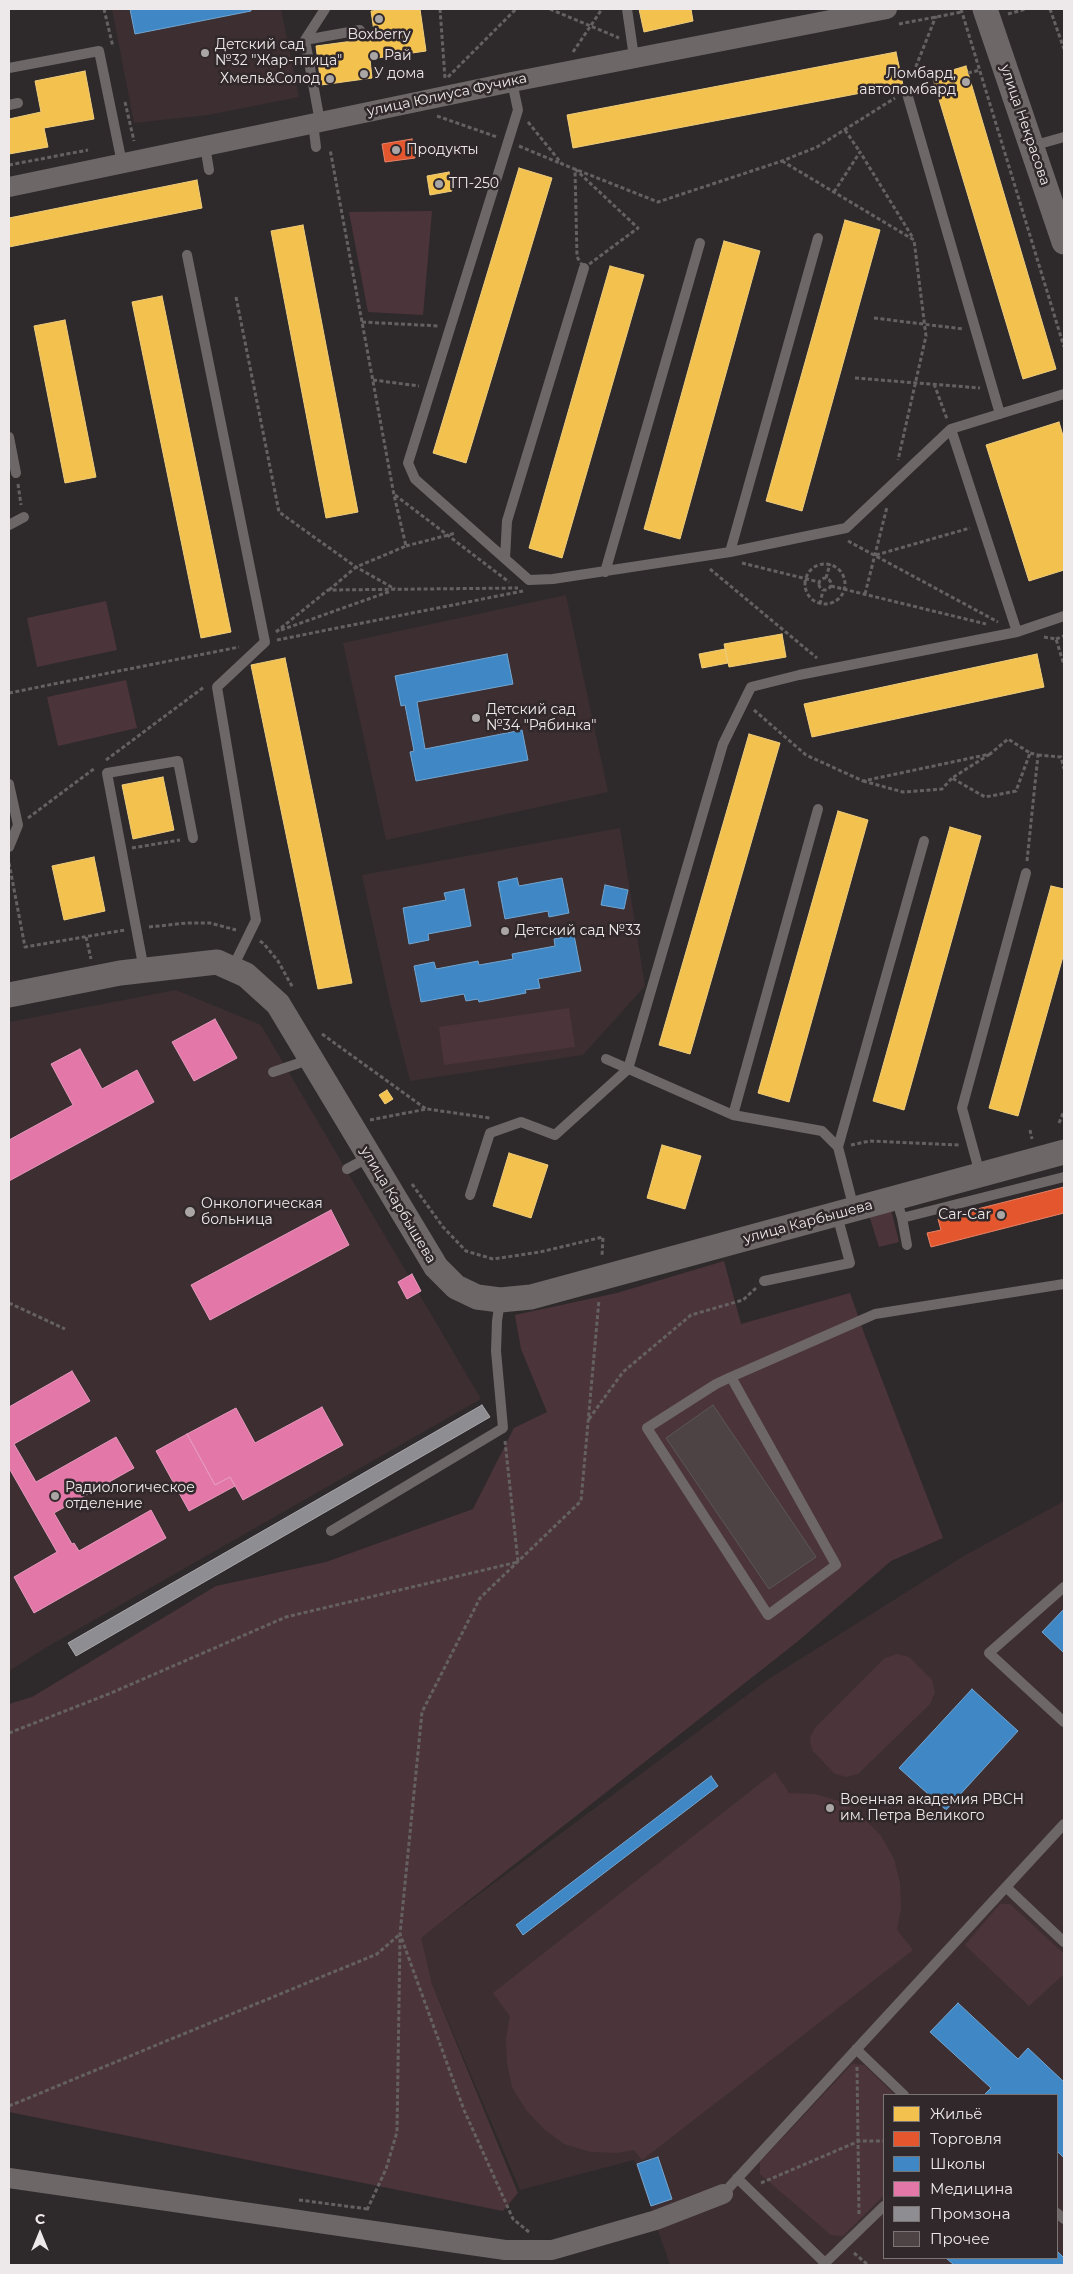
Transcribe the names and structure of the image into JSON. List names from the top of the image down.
{
  "streets": {
    "street": ["улица Юлиуса Фучика", "улица Некрасова", "улица Карбышева"]
  },
  "places": [
    "Boxberry",
    "Детский сад №32 \"Жар-птица\"",
    "Рай",
    "У дома",
    "Хмель&Солод",
    "Ломбард, автоломбард",
    "Продукты",
    "ТП-250",
    "Детский сад №34 \"Рябинка\"",
    "Детский сад №33",
    "Онкологическая больница",
    "Car-Car",
    "Радиологическое отделение",
    "Военная академия РВСН им. Петра Великого"
  ],
  "legend": [
    "Жильё",
    "Торговля",
    "Школы",
    "Медицина",
    "Промзона",
    "Прочее"
  ],
  "north": "top"
}
